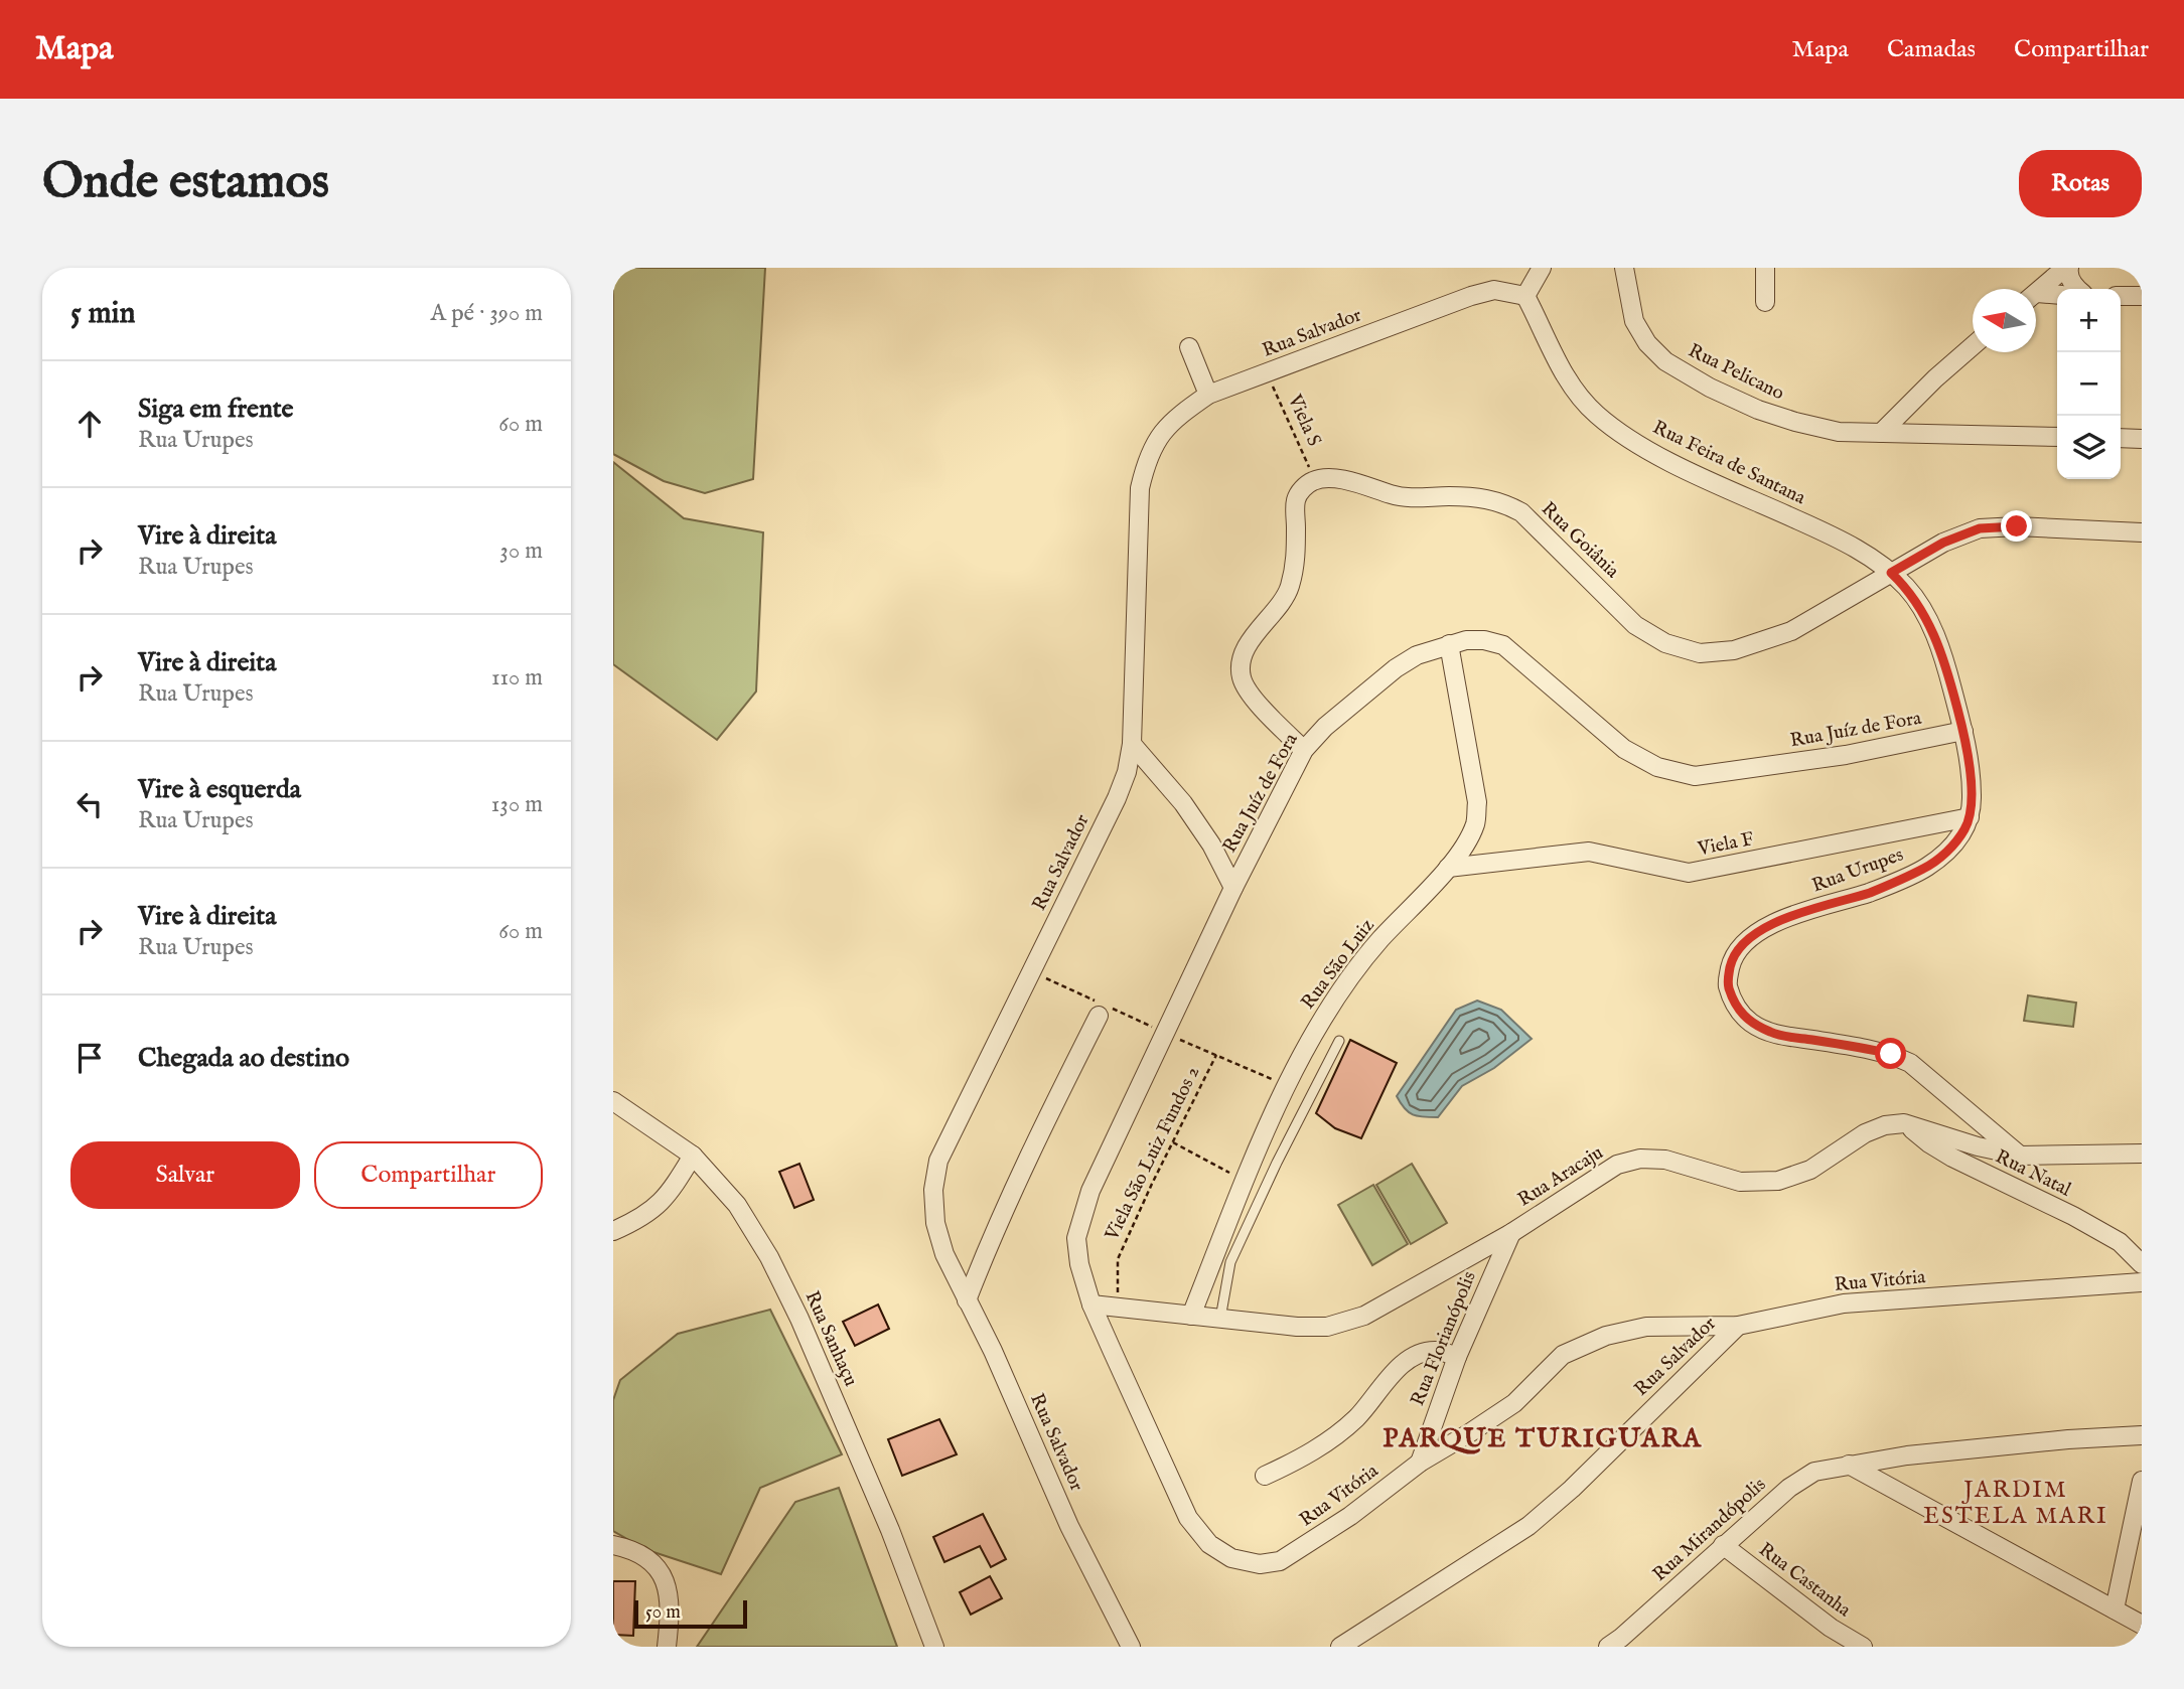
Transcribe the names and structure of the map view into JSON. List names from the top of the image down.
{
  "streets": {
    "street": [
      "Rua Salvador",
      "Rua Pelicano",
      "Rua Feira de Santana",
      "Rua Goiânia",
      "Rua Juíz de Fora",
      "Viela F",
      "Rua Urupes",
      "Rua São Luiz",
      "Rua Natal",
      "Rua Aracaju",
      "Rua Vitória",
      "Rua Sanhaçu",
      "Rua Florianópolis",
      "Rua Mirandópolis",
      "Rua Castanha"
    ],
    "path": ["Viela S", "Viela São Luiz Fundos 2"]
  },
  "crossings": [
    ["Rua Salvador", "Viela S"],
    ["Rua Salvador", "Rua Feira de Santana"],
    ["Rua Salvador", "Rua Vitória"],
    ["Viela S", "Rua Goiânia"],
    ["Rua Feira de Santana", "Rua Goiânia"],
    ["Rua Feira de Santana", "Rua Urupes"],
    ["Rua Goiânia", "Rua Urupes"],
    ["Rua Juíz de Fora", "Rua Urupes"],
    ["Rua Juíz de Fora", "Rua São Luiz"],
    ["Rua Juíz de Fora", "Rua Vitória"],
    ["Viela F", "Rua Urupes"],
    ["Viela F", "Rua São Luiz"],
    ["Rua São Luiz", "Rua Aracaju"],
    ["Viela São Luiz Fundos 2", "Rua Aracaju"],
    ["Rua Natal", "Rua Aracaju"],
    ["Rua Aracaju", "Rua Vitória"],
    ["Rua Aracaju", "Rua Florianópolis"],
    ["Rua Vitória", "Rua Florianópolis"],
    ["Rua Mirandópolis", "Rua Castanha"]
  ],
  "districts": ["PARQUE TURIGUARA", "JARDIM ESTELA MARI"],
  "scale_bar": "50 m",
  "north": "left",
  "page": {
    "header": "Mapa",
    "nav": ["Mapa", "Camadas", "Compartilhar"],
    "buttons": [
      "Rotas",
      ["Salvar", "Compartilhar"]
    ],
    "title": "Onde estamos",
    "heading": ["5 min", "A pé · 390 m"],
    "map_buttons": ["+", "−"],
    "list": [
      ["Siga em frente", "Rua Urupes", "60 m"],
      ["Vire à direita", "Rua Urupes", "30 m"],
      ["Vire à direita", "Rua Urupes", "110 m"],
      ["Vire à esquerda", "Rua Urupes", "130 m"],
      ["Vire à direita", "Rua Urupes", "60 m"],
      "Chegada ao destino"
    ],
    "scale": "50 m"
  }
}
